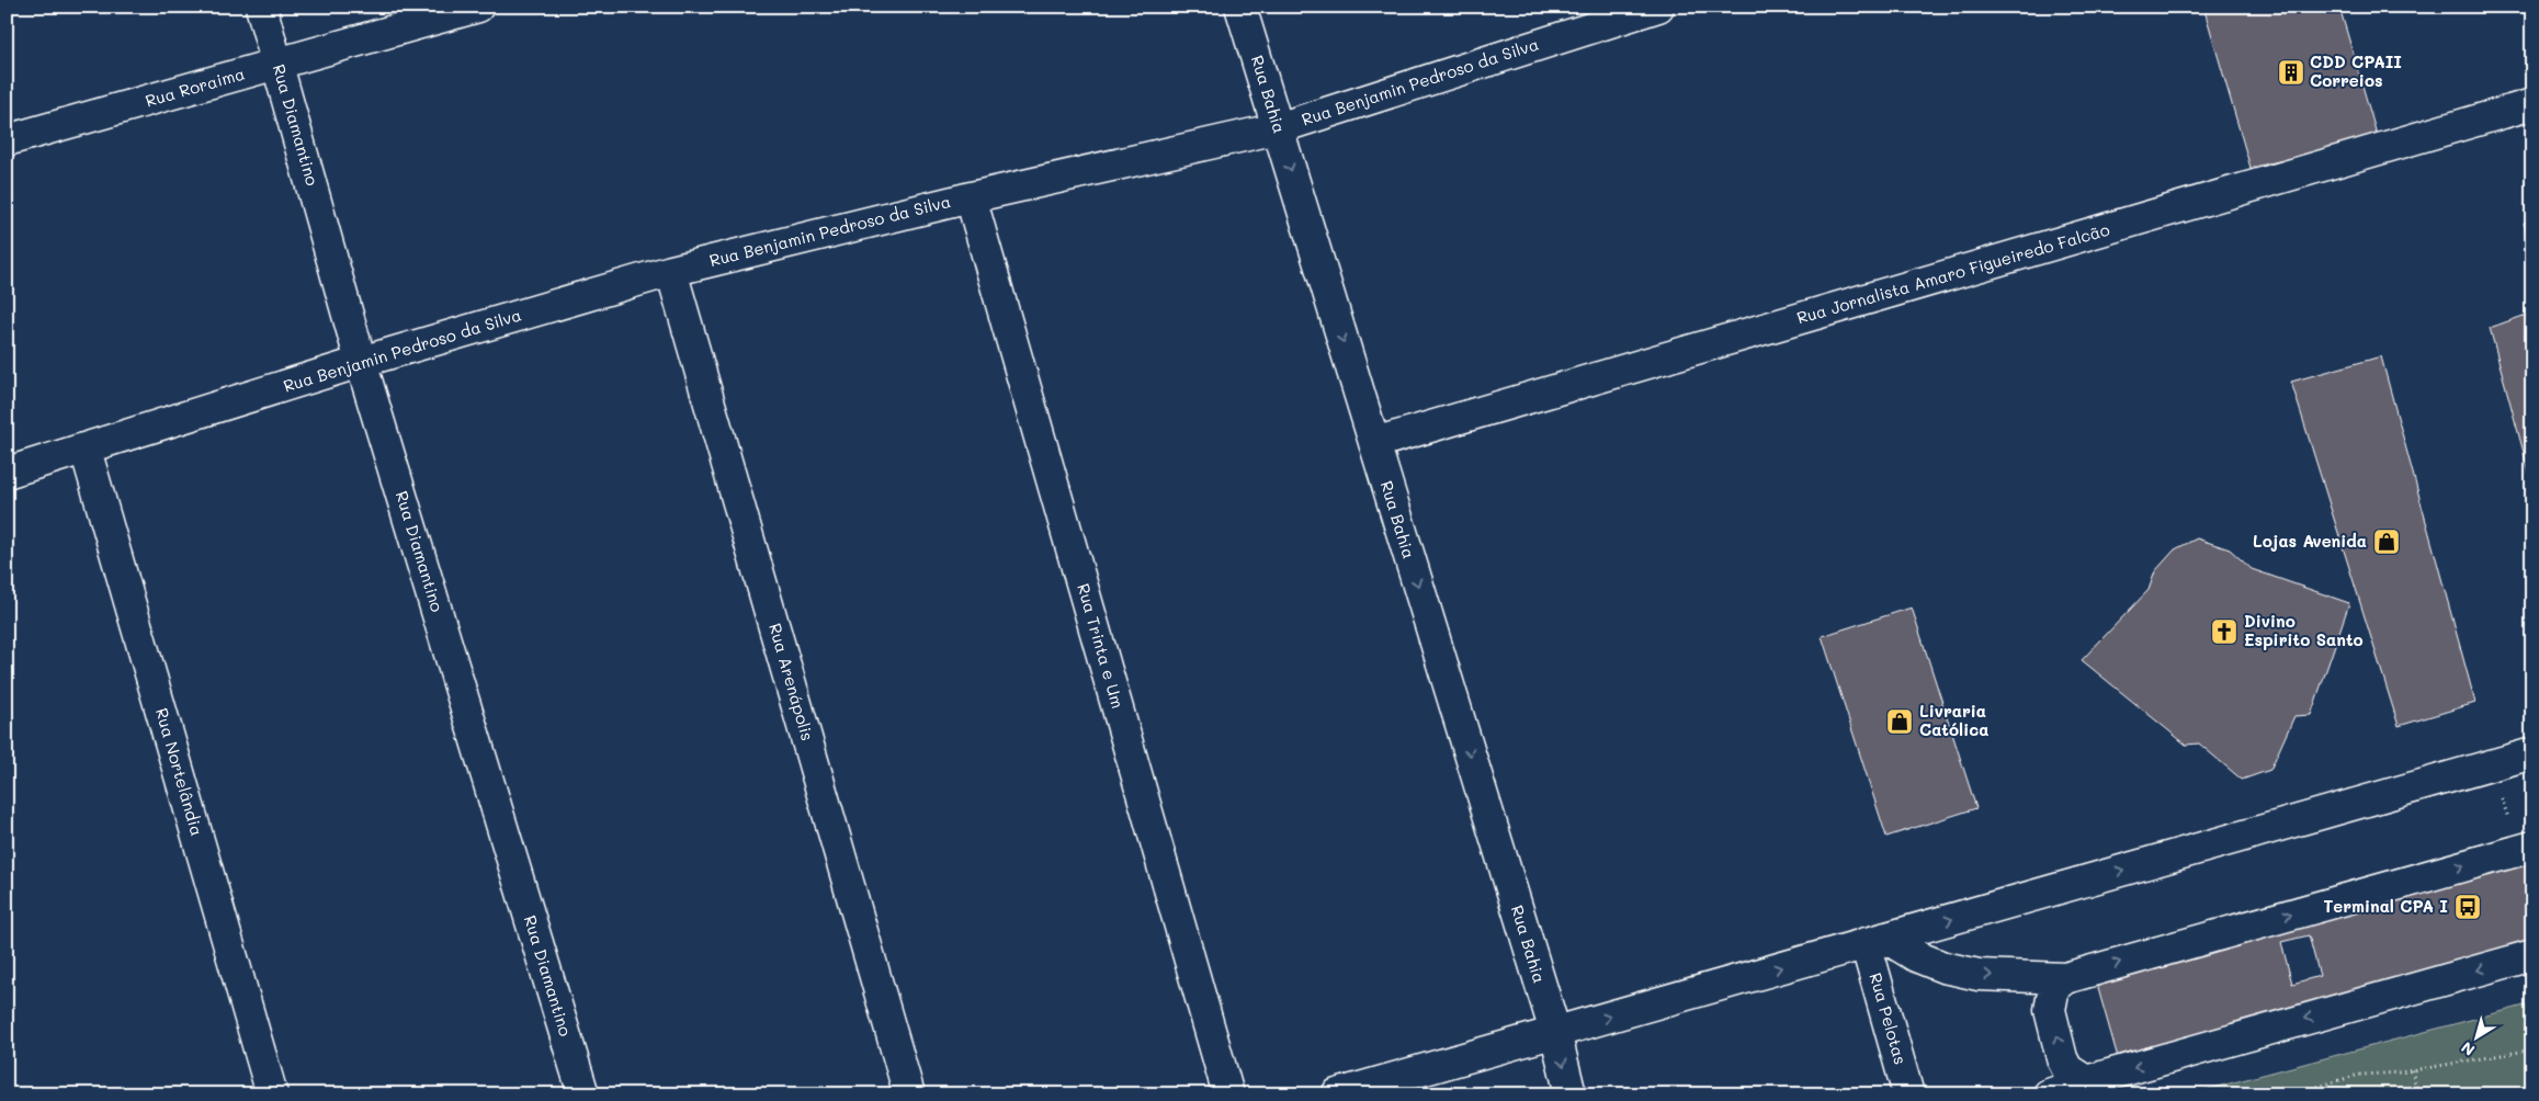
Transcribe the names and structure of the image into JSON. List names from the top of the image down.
{
  "streets": {
    "street": [
      "Rua Benjamin Pedroso da Silva",
      "Rua Roraima",
      "Rua Bahia",
      "Rua Diamantino",
      "Rua Jornalista Amaro Figueiredo Falcão",
      "Rua Trinta e Um",
      "Rua Arenápolis",
      "Rua Nortelândia",
      "Rua Pelotas"
    ]
  },
  "crossings": [
    ["Rua Benjamin Pedroso da Silva", "Rua Bahia"],
    ["Rua Benjamin Pedroso da Silva", "Rua Diamantino"],
    ["Rua Benjamin Pedroso da Silva", "Rua Trinta e Um"],
    ["Rua Benjamin Pedroso da Silva", "Rua Arenápolis"],
    ["Rua Benjamin Pedroso da Silva", "Rua Nortelândia"],
    ["Rua Roraima", "Rua Diamantino"],
    ["Rua Bahia", "Rua Jornalista Amaro Figueiredo Falcão"]
  ],
  "one_way": ["Rua Bahia"],
  "places": {
    "building": ["CDD CPAII Correios"],
    "shop": ["Lojas Avenida", "Livraria Católica"],
    "church": ["Divino Espirito Santo"],
    "bus stop": ["Terminal CPA I"]
  },
  "north": "bottom left"
}
